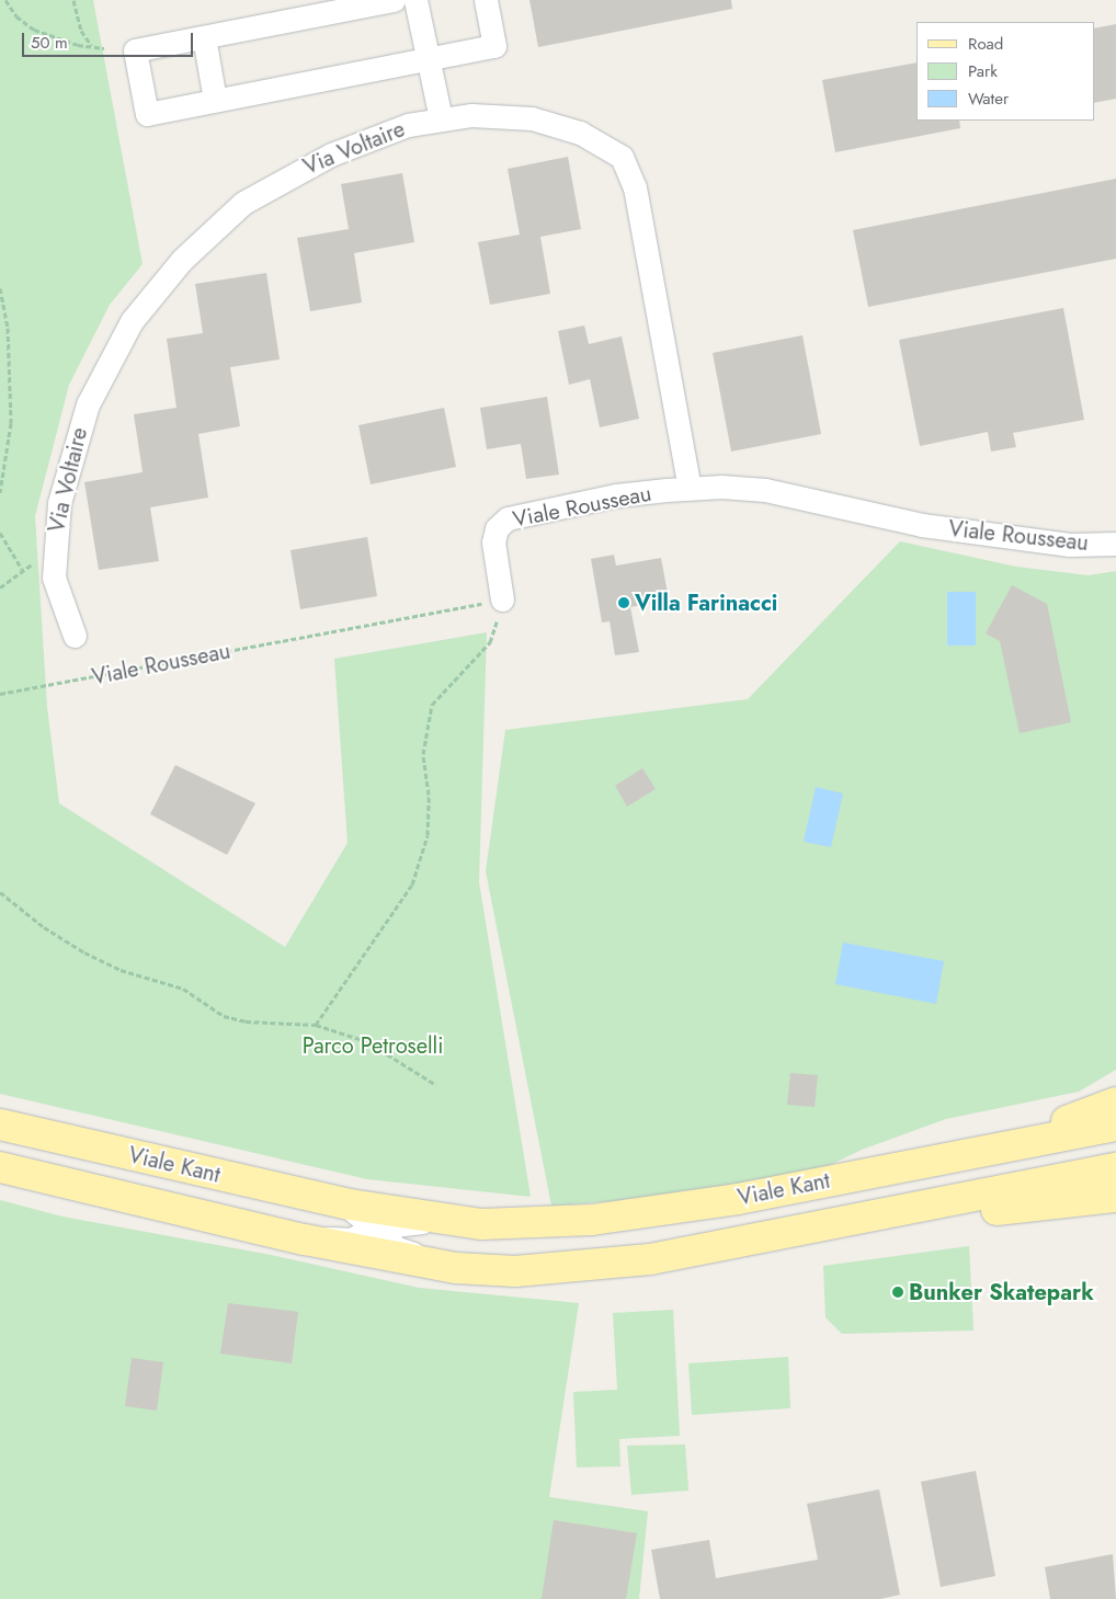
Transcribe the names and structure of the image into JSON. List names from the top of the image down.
{
  "streets": {
    "main road": ["Viale Kant"],
    "street": ["Via Voltaire", "Viale Rousseau"]
  },
  "crossings": [
    ["Via Voltaire", "Viale Rousseau"]
  ],
  "parks": ["Parco Petroselli"],
  "places": ["Villa Farinacci", "Bunker Skatepark"],
  "legend": ["Road", "Park", "Water"],
  "scale_bar": "50 m"
}
